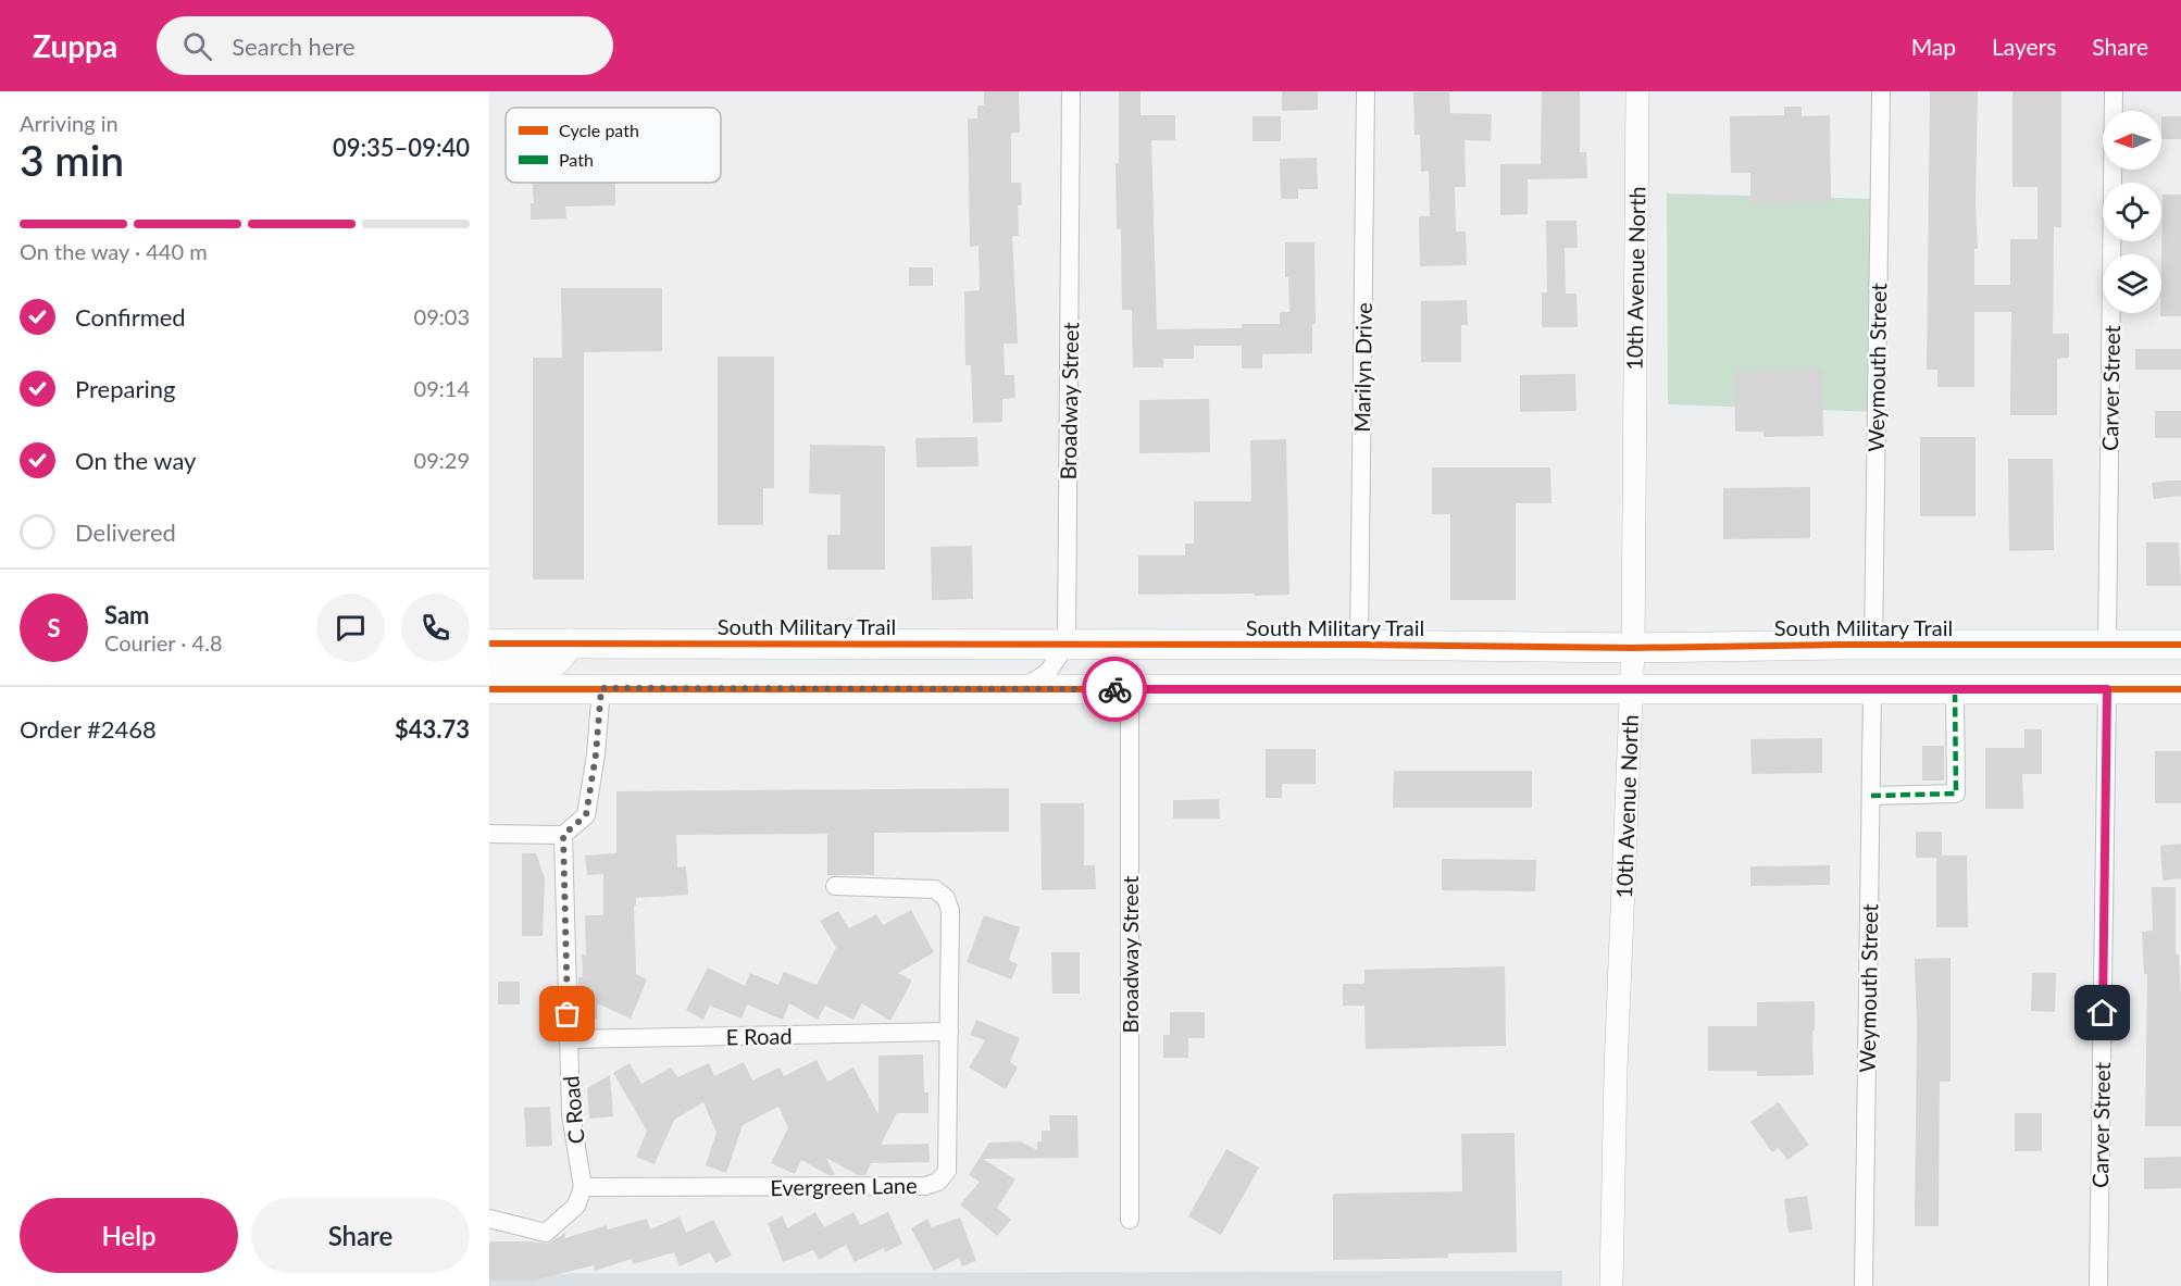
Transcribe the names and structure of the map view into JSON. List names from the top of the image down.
{
  "streets": {
    "main road": ["South Military Trail"],
    "street": [
      "10th Avenue North",
      "Marilyn Drive",
      "Weymouth Street",
      "Carver Street",
      "Broadway Street",
      "E Road",
      "C Road",
      "Evergreen Lane"
    ]
  },
  "crossings": [
    ["10th Avenue North", "South Military Trail"],
    ["Marilyn Drive", "South Military Trail"],
    ["Weymouth Street", "South Military Trail"],
    ["Carver Street", "South Military Trail"],
    ["Broadway Street", "South Military Trail"],
    ["E Road", "C Road"],
    ["E Road", "Evergreen Lane"],
    ["C Road", "Evergreen Lane"]
  ],
  "legend": ["Cycle path", "Path"],
  "north": "left",
  "page": {
    "header": "Zuppa",
    "search": "Search here",
    "nav": ["Map", "Layers", "Share"],
    "heading": ["3 min", "Arriving in", "09:35–09:40"],
    "panel": [
      "Sam",
      "Courier · 4.8",
      "Order #2468",
      "$43.73"
    ],
    "bar": "On the way · 440 m",
    "list": [
      ["Confirmed", "09:03"],
      ["Preparing", "09:14"],
      ["On the way", "09:29"],
      "Delivered"
    ],
    "round": "S",
    "buttons": ["Help", "Share"]
  }
}
